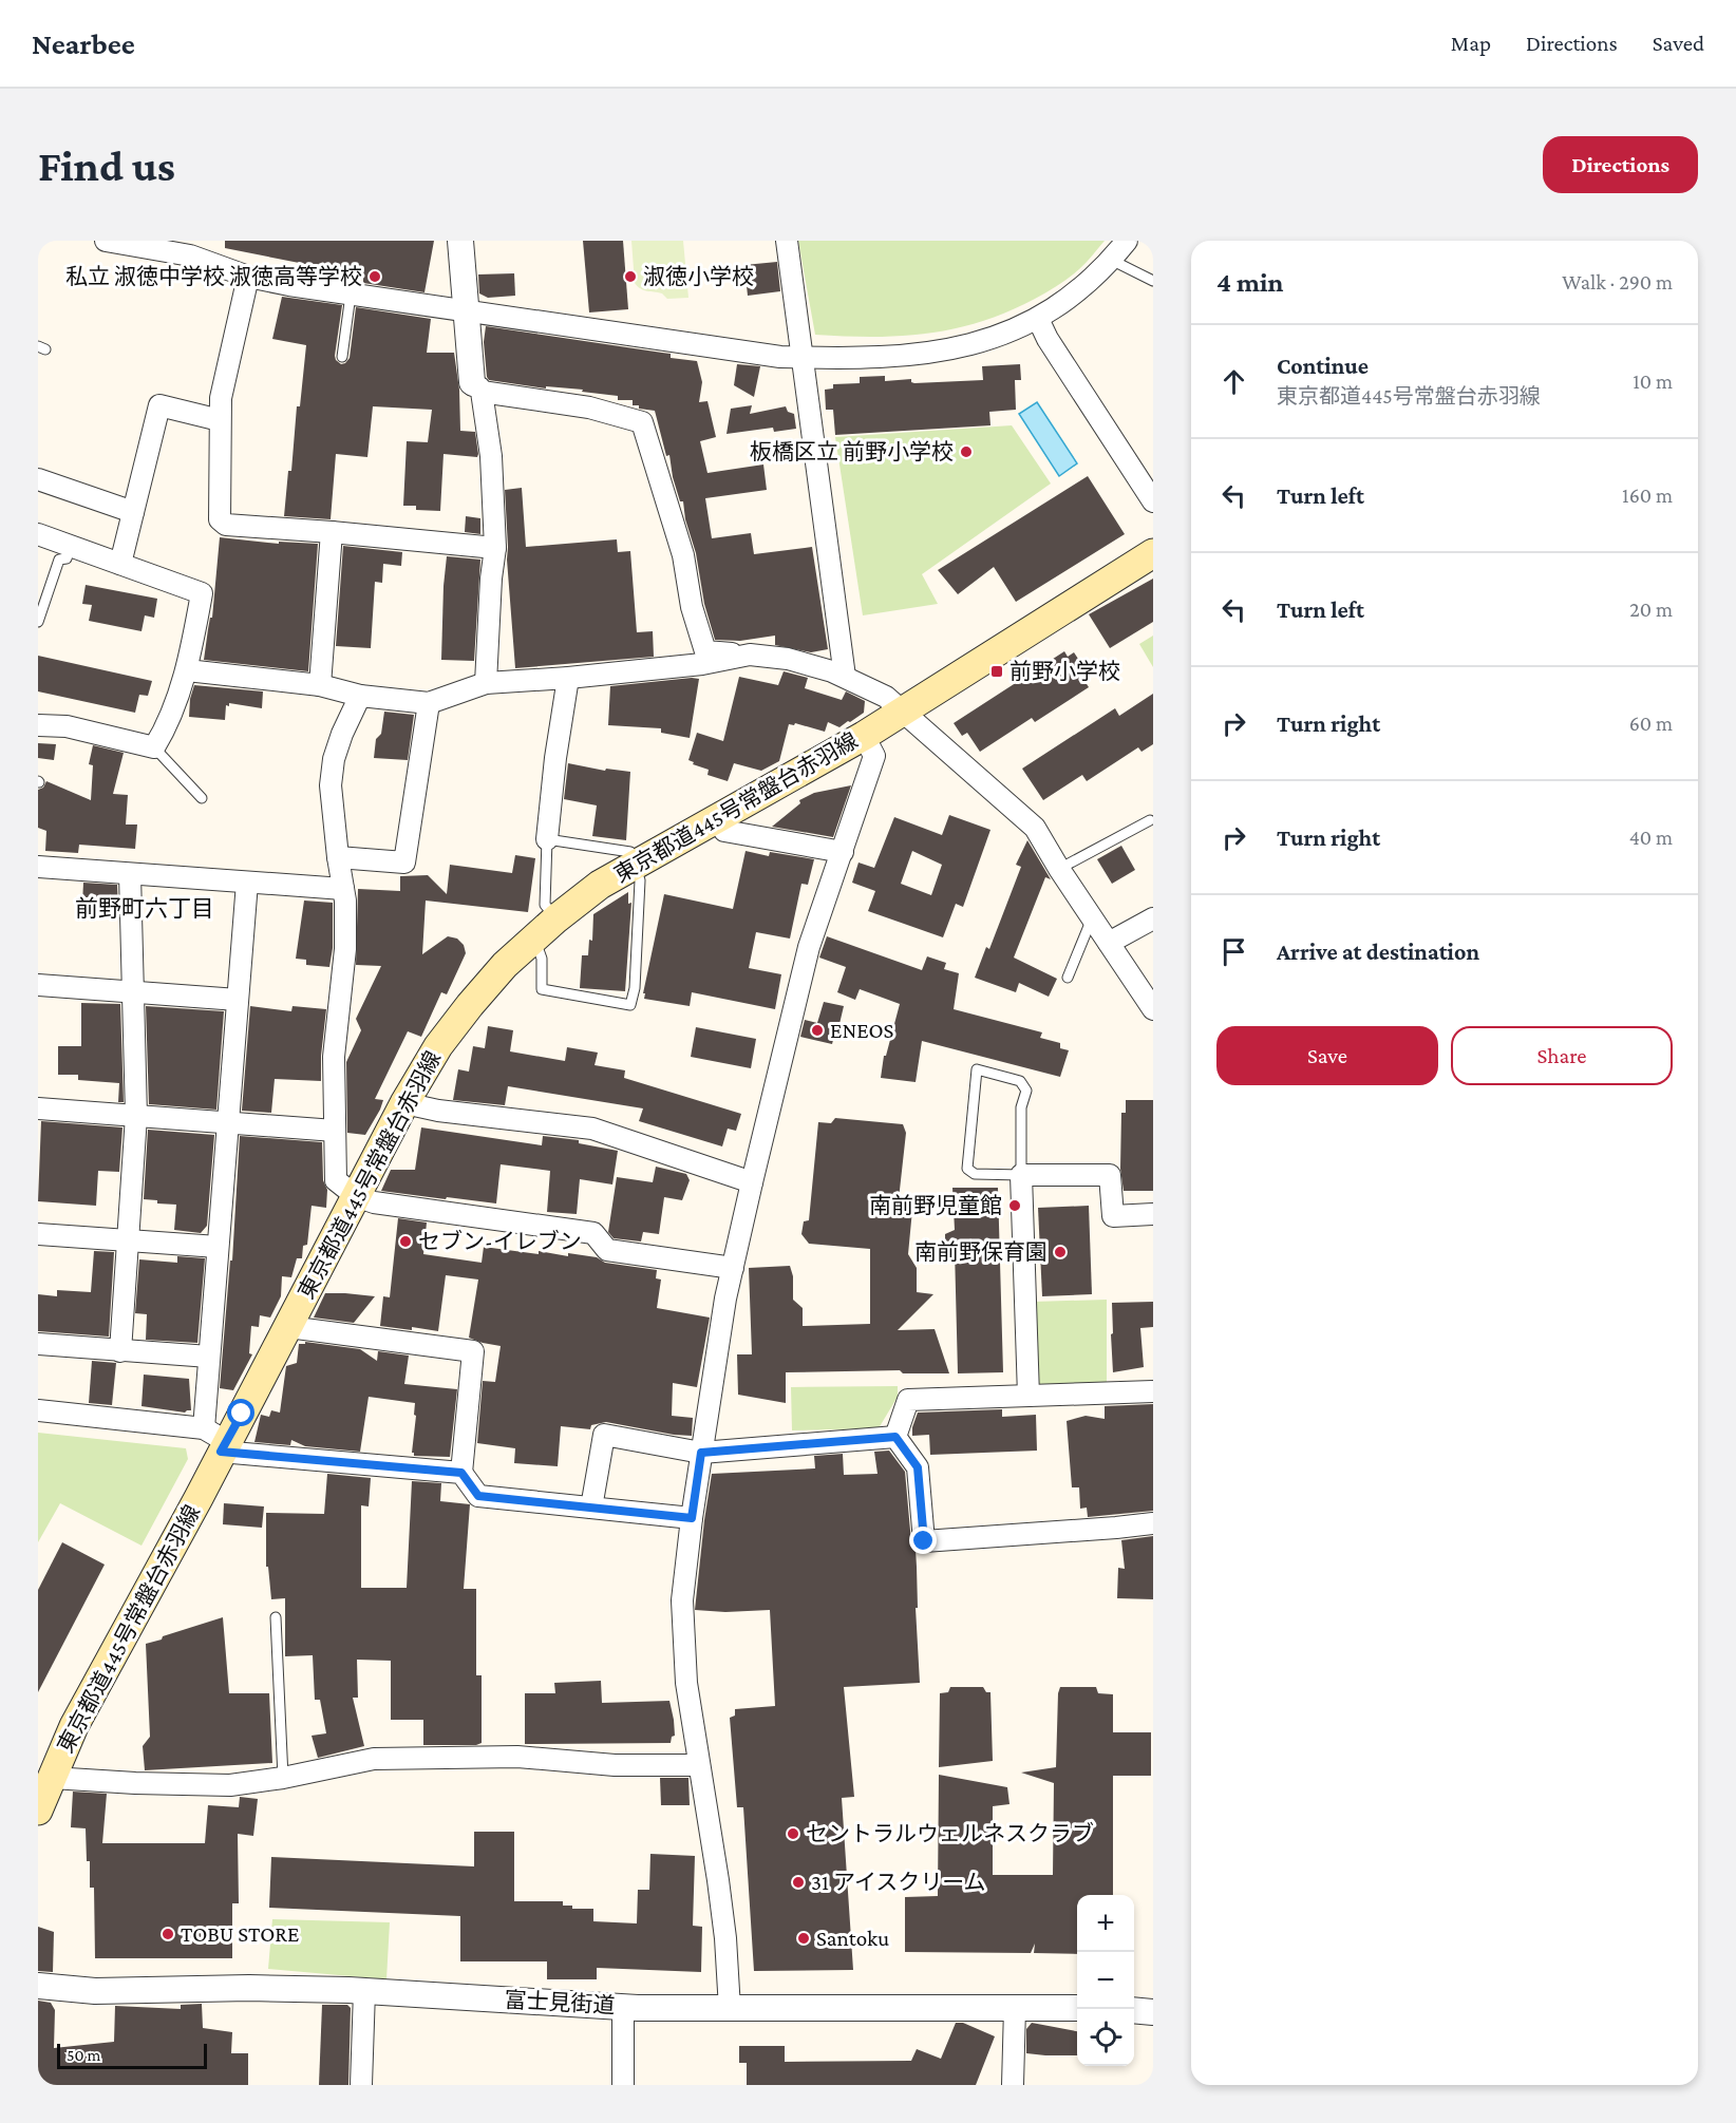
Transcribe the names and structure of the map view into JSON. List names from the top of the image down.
{
  "streets": {
    "main road": ["東京都道445号常盤台赤羽線"],
    "street": ["富士見街道"]
  },
  "districts": ["前野町六丁目"],
  "places": {
    "other": [
      "私立 淑徳中学校 淑徳高等学校",
      "淑徳小学校",
      "板橋区立 前野小学校",
      "ENEOS",
      "南前野児童館",
      "セブン-イレブン",
      "南前野保育園",
      "セントラルウェルネスクラブ",
      "31 アイスクリーム",
      "TOBU STORE",
      "Santoku"
    ],
    "transit": ["前野小学校"]
  },
  "scale_bar": "50 m",
  "page": {
    "header": "Nearbee",
    "nav": ["Map", "Directions", "Saved"],
    "buttons": [
      "Directions",
      ["Save", "Share"]
    ],
    "title": "Find us",
    "heading": ["4 min", "Walk · 290 m"],
    "list": [
      ["Continue", "東京都道445号常盤台赤羽線", "10 m"],
      ["Turn left", "160 m"],
      ["Turn left", "20 m"],
      ["Turn right", "60 m"],
      ["Turn right", "40 m"],
      "Arrive at destination"
    ],
    "map_buttons": ["+", "−"],
    "scale": "50 m"
  }
}
